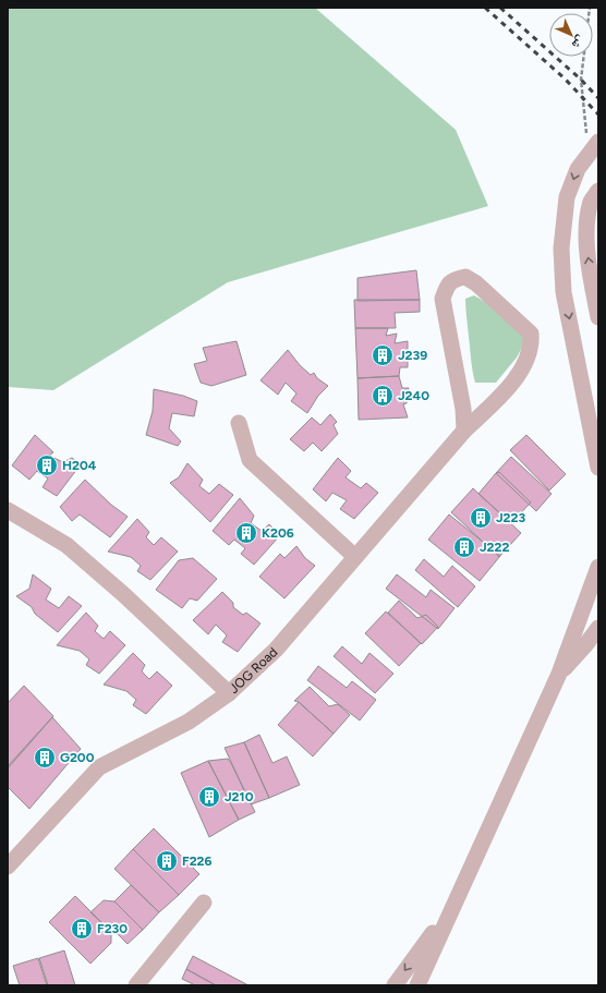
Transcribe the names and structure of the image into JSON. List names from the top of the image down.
{
  "streets": {
    "street": ["JOG Road"]
  },
  "places": {
    "building": [
      "J239",
      "J240",
      "H204",
      "J223",
      "K206",
      "J222",
      "G200",
      "J210",
      "F226",
      "F230"
    ]
  },
  "north": "bottom right"
}
